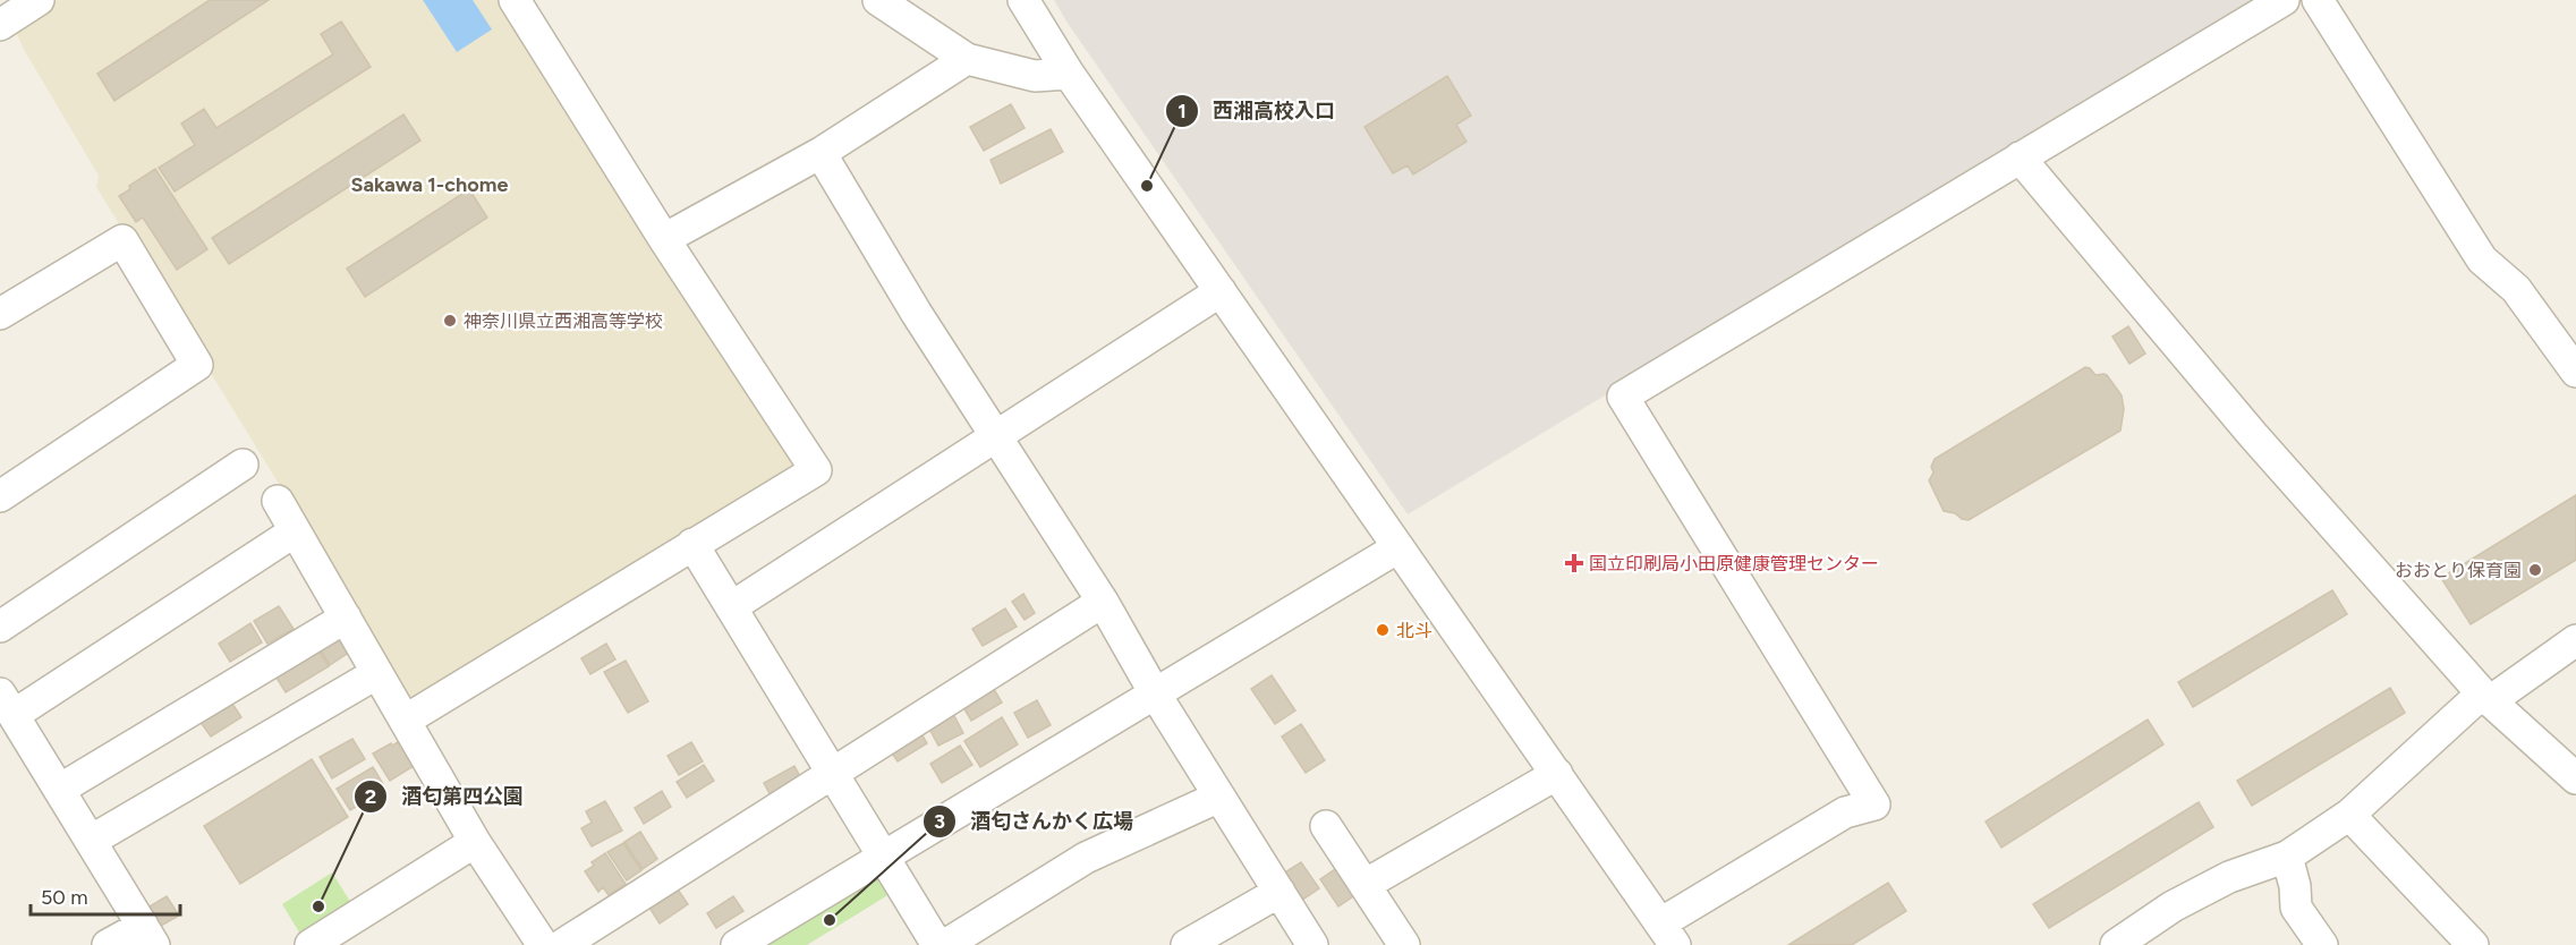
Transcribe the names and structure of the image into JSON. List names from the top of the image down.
{
  "districts": ["Sakawa 1-chome"],
  "places": {
    "other": [
      "西湘高校入口",
      "神奈川県立西湘高等学校",
      "おおとり保育園",
      "北斗",
      "酒匂第四公園",
      "酒匂さんかく広場"
    ],
    "health": ["国立印刷局小田原健康管理センター"]
  },
  "scale_bar": "50 m"
}
